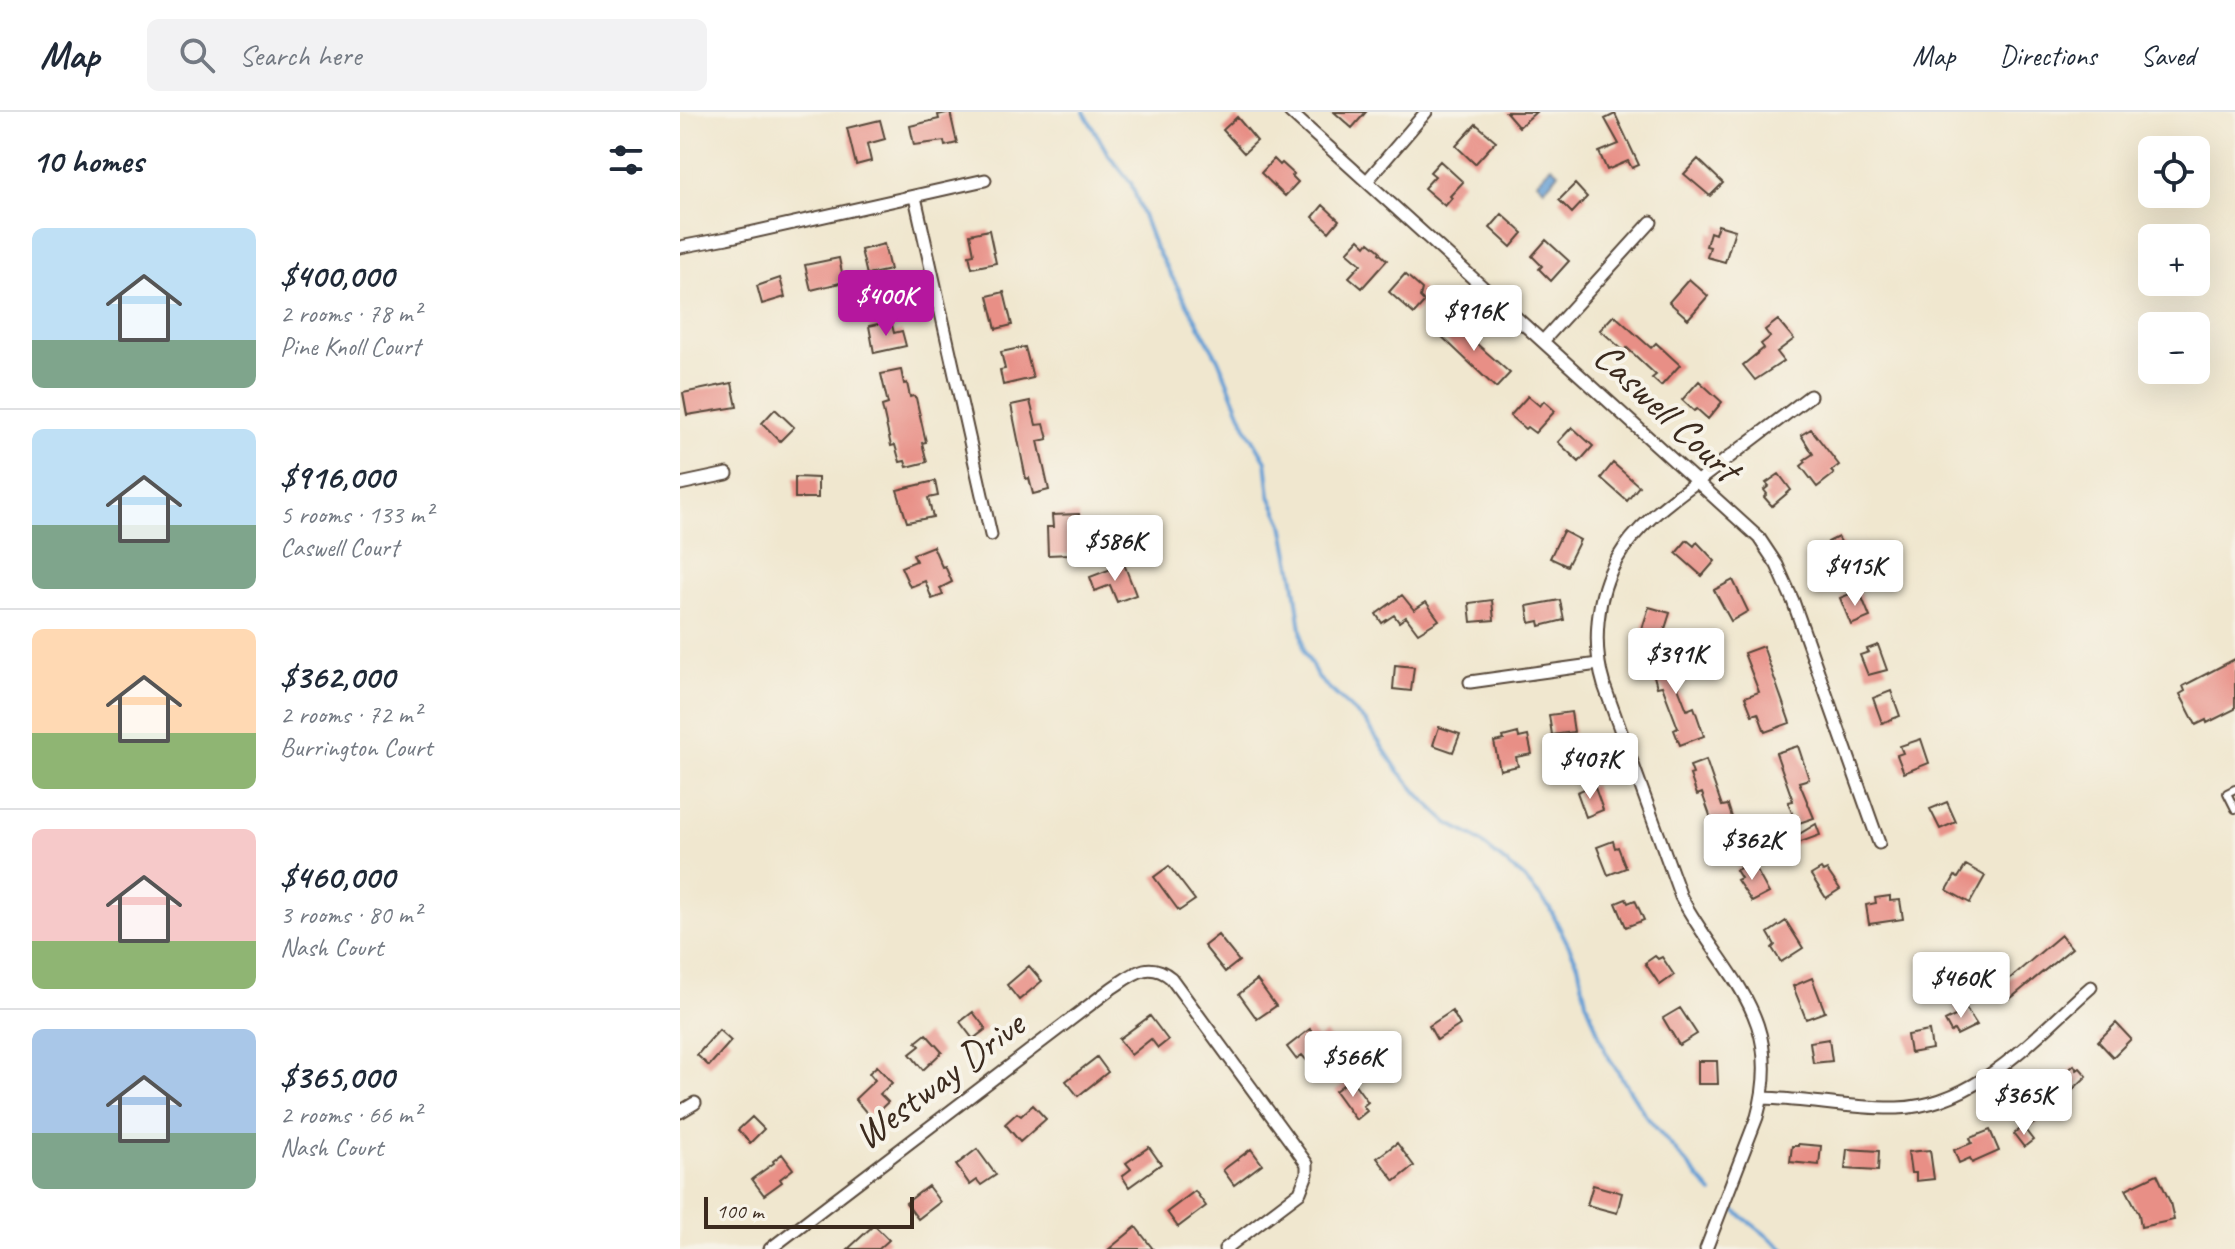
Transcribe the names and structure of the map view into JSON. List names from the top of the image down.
{
  "streets": {
    "street": ["Caswell Court", "Westway Drive"]
  },
  "scale_bar": "100 m",
  "page": {
    "header": "Map",
    "search": "Search here",
    "nav": ["Map", "Directions", "Saved"],
    "heading": "10 homes",
    "map_buttons": ["+", "−"],
    "list": [
      {
        "name": "$400,000",
        "note": "2 rooms · 78 m² · Pine Knoll Court"
      },
      {
        "name": "$916,000",
        "note": "5 rooms · 133 m² · Caswell Court"
      },
      {
        "name": "$362,000",
        "note": "2 rooms · 72 m² · Burrington Court"
      },
      {
        "name": "$460,000",
        "note": "3 rooms · 80 m² · Nash Court"
      },
      {
        "name": "$365,000",
        "note": "2 rooms · 66 m² · Nash Court"
      }
    ],
    "price": [
      "$400K",
      "$916K",
      "$586K",
      "$415K",
      "$391K",
      "$407K",
      "$362K",
      "$460K",
      "$566K",
      "$365K"
    ],
    "scale": "100 m"
  }
}
